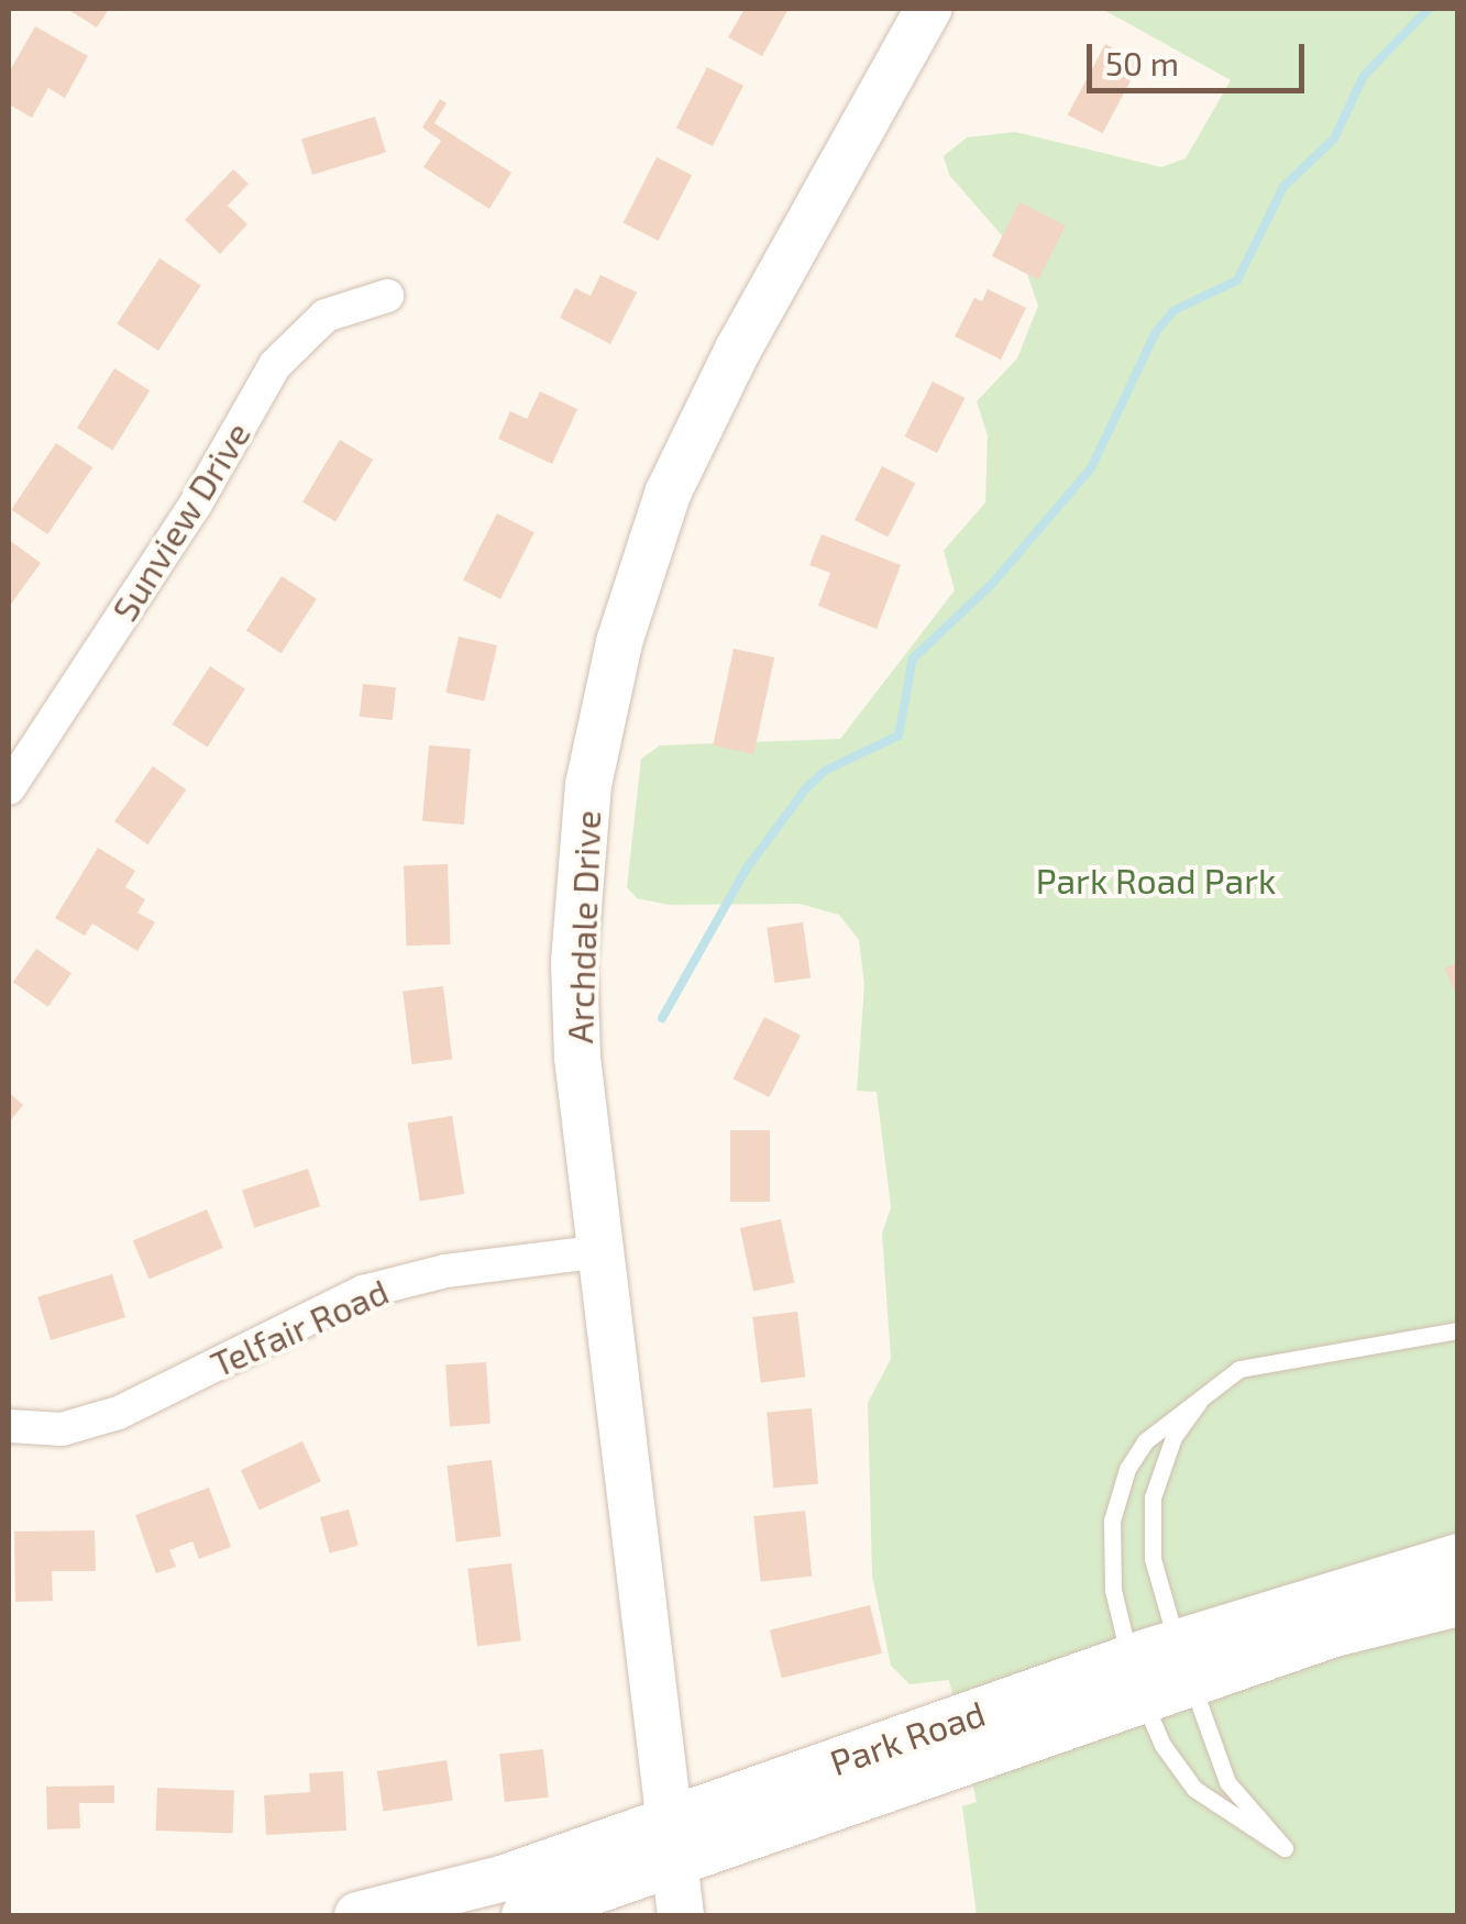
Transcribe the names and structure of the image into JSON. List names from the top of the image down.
{
  "streets": {
    "main road": ["Archdale Drive", "Park Road"],
    "street": ["Sunview Drive", "Telfair Road"]
  },
  "crossings": [
    ["Archdale Drive", "Telfair Road"],
    ["Archdale Drive", "Park Road"]
  ],
  "parks": ["Park Road Park"],
  "scale_bar": "50 m"
}
